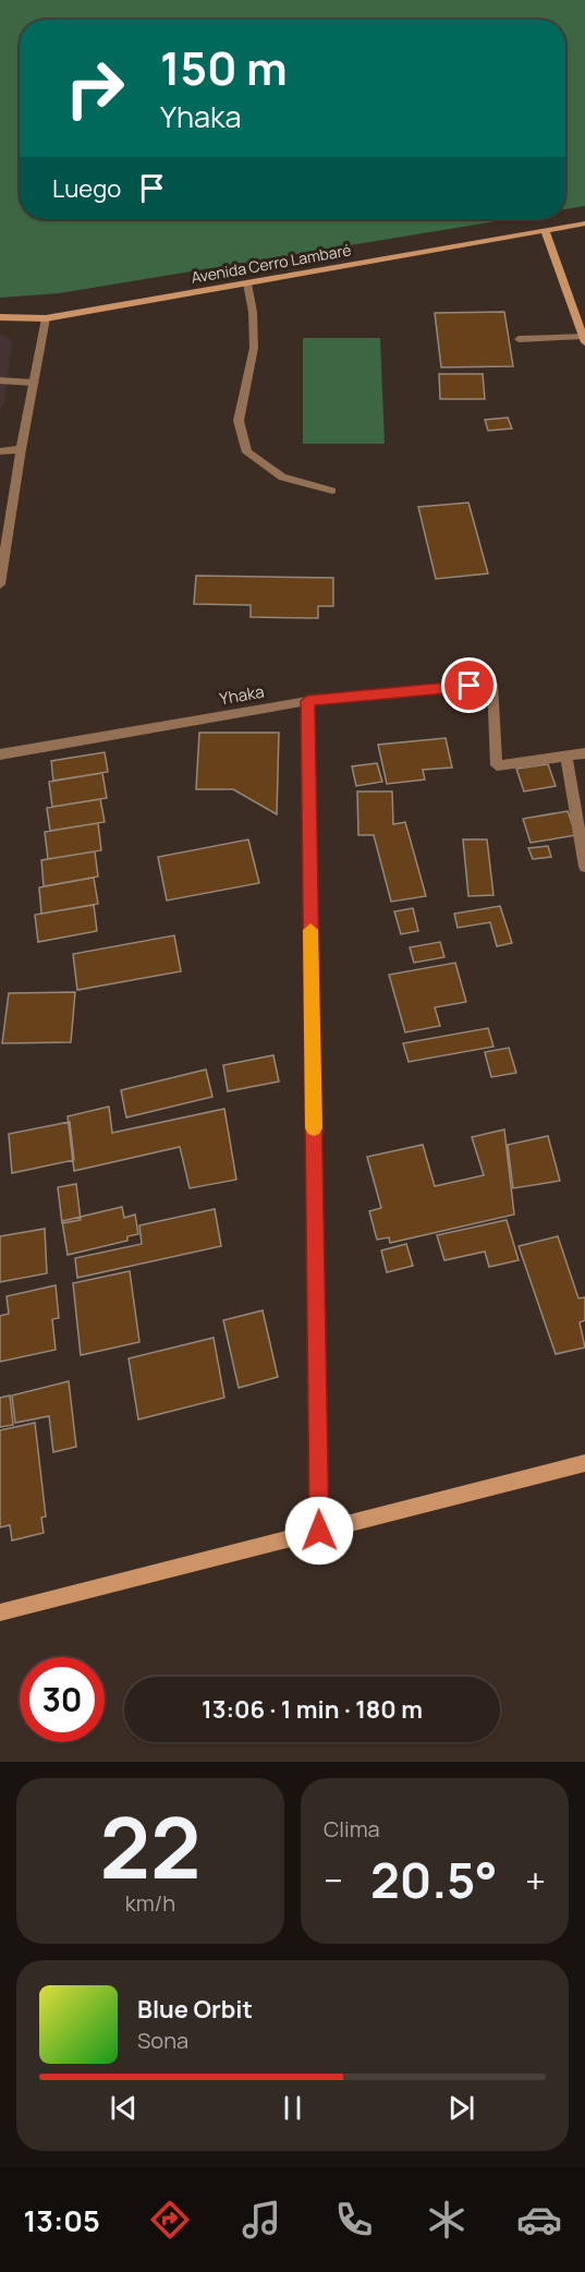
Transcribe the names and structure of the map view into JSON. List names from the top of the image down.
{
  "streets": {
    "main road": ["Avenida Cerro Lambaré"],
    "street": ["Yhaka"]
  },
  "page": {
    "turn": ["150 m", "Yhaka"],
    "then": "Luego",
    "limit": "30",
    "trip": "13:06 · 1 min · 180 m",
    "tile": [
      ["22", "km/h"],
      "Clima"
    ],
    "heat": ["−", "20.5°", "+"],
    "song": ["Blue Orbit", "Sona"],
    "tabs": "13:05"
  }
}
